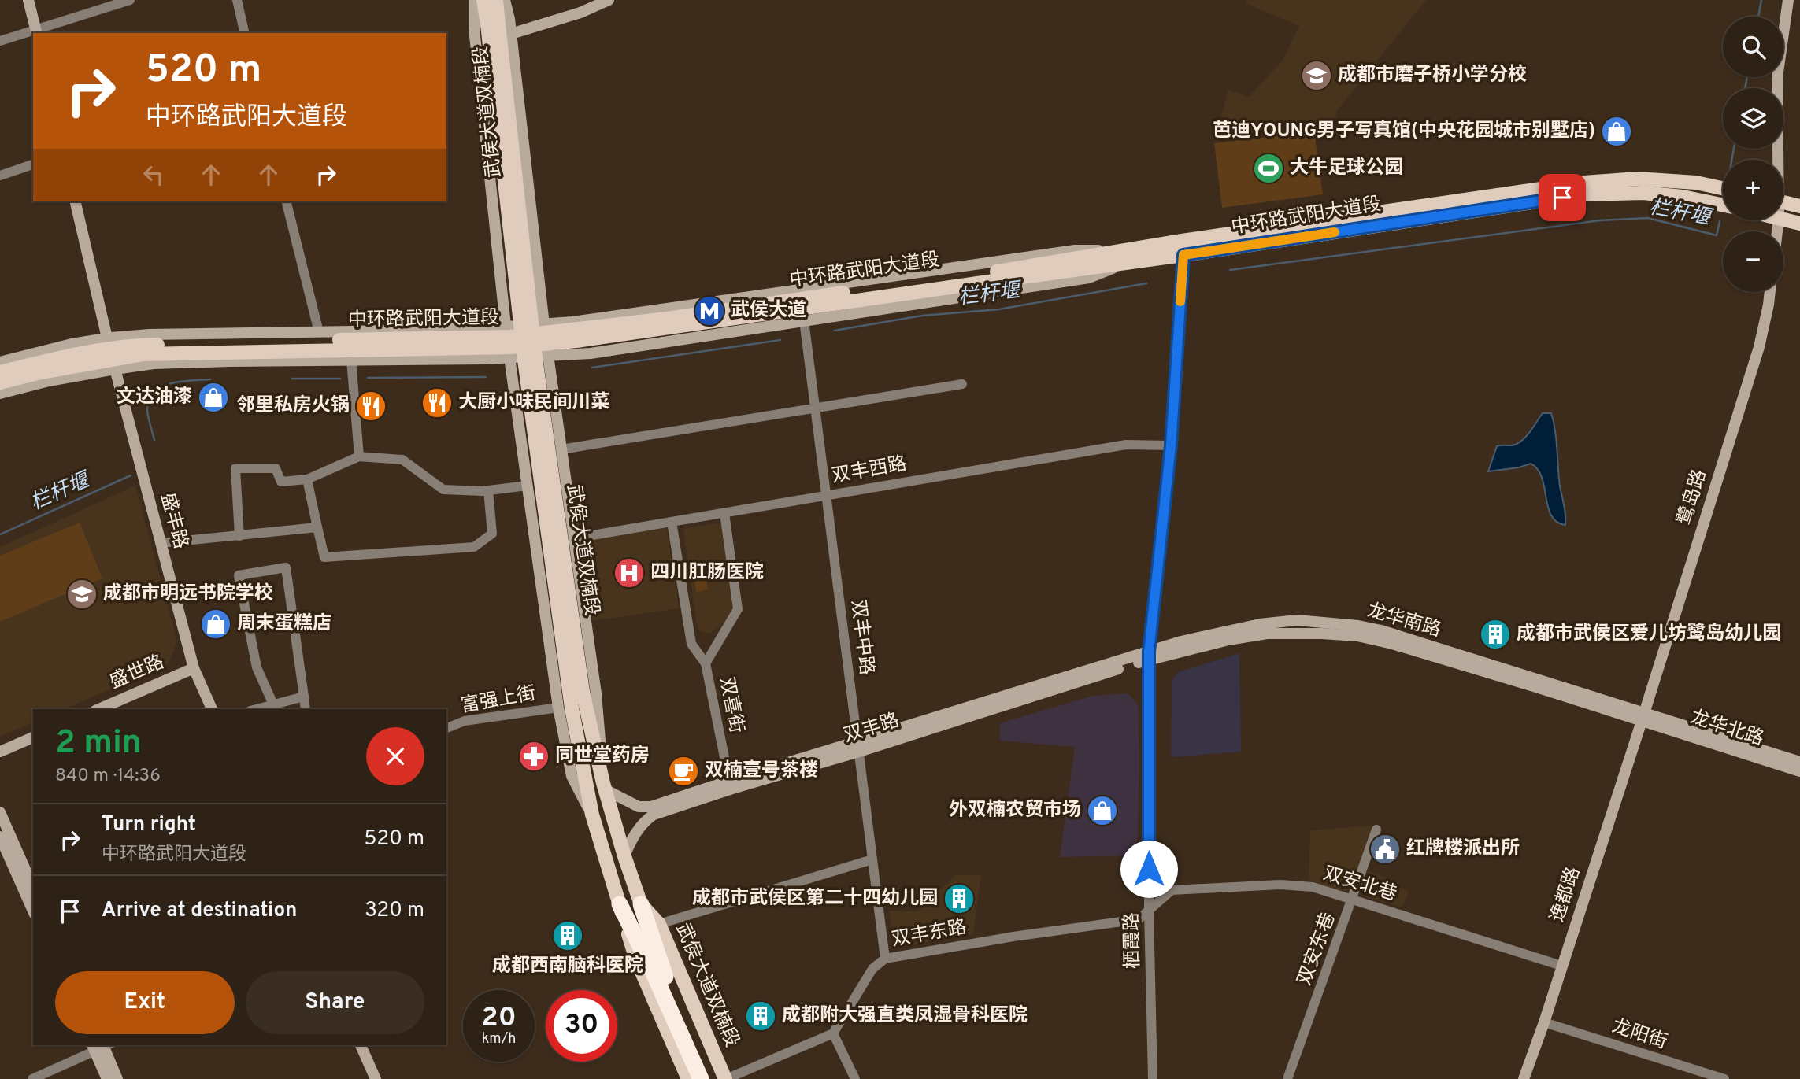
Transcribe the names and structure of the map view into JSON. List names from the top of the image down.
{
  "streets": {
    "main road": [
      "武侯大道双楠段",
      "中环路武阳大道段",
      "鹭岛路",
      "盛丰路",
      "龙华南路",
      "盛世路",
      "双丰路",
      "龙华北路",
      "逸都路"
    ],
    "street": [
      "双丰西路",
      "双丰中路",
      "富强上街",
      "双喜街",
      "双安北巷",
      "双丰东路",
      "栖霞路",
      "双安东巷",
      "龙阳街"
    ]
  },
  "crossings": [
    ["武侯大道双楠段", "富强上街"],
    ["武侯大道双楠段", "双丰路"],
    ["中环路武阳大道段", "栖霞路"],
    ["双丰西路", "双丰中路"],
    ["双丰西路", "双喜街"],
    ["双丰西路", "栖霞路"],
    ["鹭岛路", "龙华南路"],
    ["鹭岛路", "龙华北路"],
    ["鹭岛路", "逸都路"],
    ["盛丰路", "盛世路"],
    ["龙华南路", "双丰路"],
    ["龙华南路", "龙华北路"],
    ["龙华南路", "逸都路"],
    ["龙华南路", "栖霞路"],
    ["双丰中路", "双丰路"],
    ["双丰中路", "双丰东路"],
    ["双喜街", "双丰路"],
    ["双丰路", "栖霞路"],
    ["龙华北路", "逸都路"],
    ["双安北巷", "逸都路"],
    ["双安北巷", "双丰东路"],
    ["双安北巷", "栖霞路"],
    ["双安北巷", "双安东巷"],
    ["逸都路", "龙阳街"],
    ["双丰东路", "栖霞路"]
  ],
  "water": ["栏杆堰"],
  "places": {
    "school or university": ["成都市磨子桥小学分校", "成都市明远书院学校"],
    "shop": [
      "芭迪YOUNG男子写真馆(中央花园城市别墅店)",
      "文达油漆",
      "周末蛋糕店",
      "外双楠农贸市场"
    ],
    "sports": ["大牛足球公园"],
    "metro station": ["武侯大道"],
    "restaurant": ["大厨小味·民间川菜", "邻里私房火锅"],
    "hospital": ["四川肛肠医院"],
    "building": [
      "成都市武侯区爱儿坊鹭岛幼儿园",
      "成都市武侯区第二十四幼儿园",
      "成都西南脑科医院",
      "成都附大强直类凤湿骨科医院"
    ],
    "pharmacy": ["同世堂药房"],
    "cafe": ["双楠壹号茶楼"],
    "public building": ["红牌楼派出所"]
  },
  "page": {
    "map_buttons": ["+", "−"],
    "turn": ["520 m", "中环路武阳大道段"],
    "heading": ["2 min", "840 m · 14:36"],
    "list": [
      {
        "name": "Turn right",
        "note": "中环路武阳大道段",
        "value": "520 m"
      },
      {
        "name": "Arrive at destination",
        "value": "320 m"
      }
    ],
    "buttons": ["Exit", "Share"],
    "speed": "20 km/h",
    "limit": "30"
  }
}
